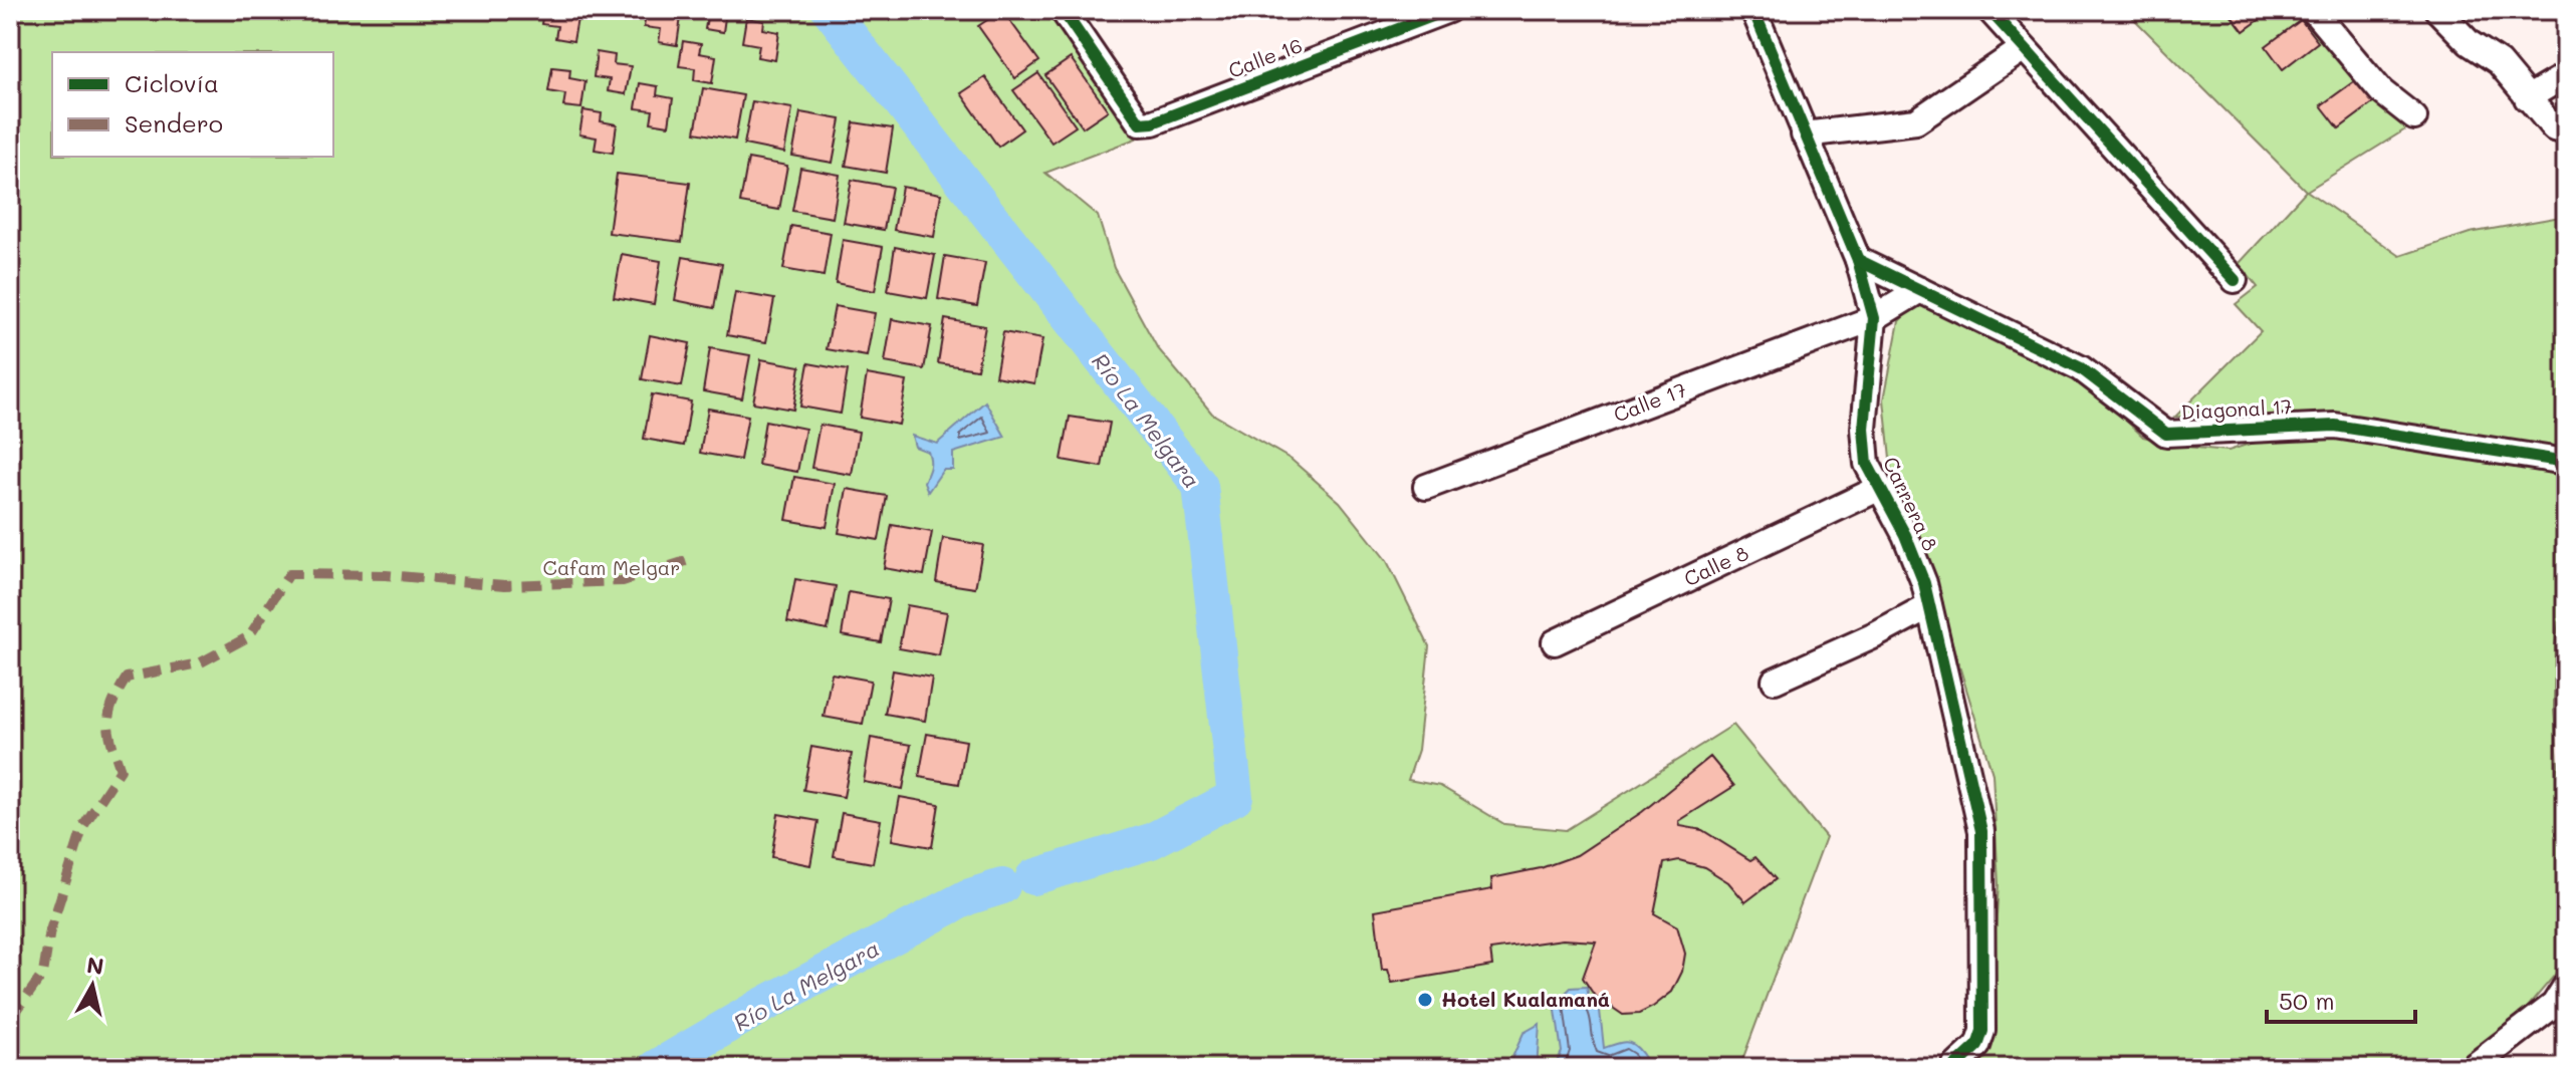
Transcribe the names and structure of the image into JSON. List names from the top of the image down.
{
  "streets": {
    "street": [
      "Calle 16",
      "Calle 17",
      "Diagonal 17",
      "Carrera 8",
      "Calle 8"
    ]
  },
  "crossings": [
    ["Calle 17", "Diagonal 17"],
    ["Calle 17", "Carrera 8"],
    ["Diagonal 17", "Carrera 8"],
    ["Carrera 8", "Calle 8"]
  ],
  "water": ["Río La Melgara"],
  "parks": ["Cafam Melgar"],
  "places": ["Hotel Kualamaná"],
  "legend": ["Ciclovía", "Sendero"],
  "scale_bar": "50 m",
  "north": "top"
}
